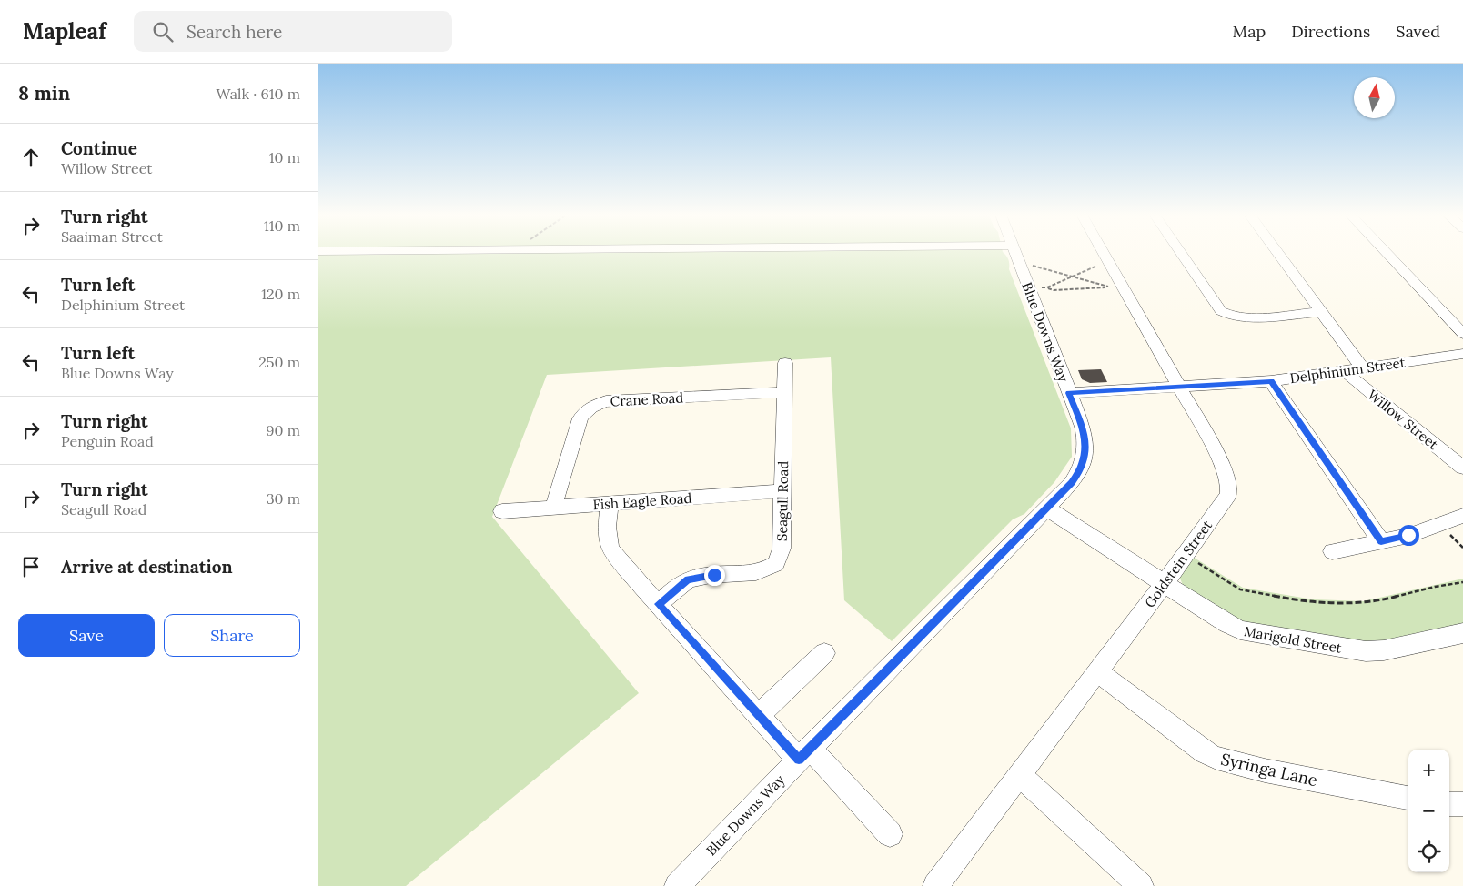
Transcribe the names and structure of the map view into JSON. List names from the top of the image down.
{
  "streets": {
    "street": [
      "Blue Downs Way",
      "Delphinium Street",
      "Crane Road",
      "Willow Street",
      "Fish Eagle Road",
      "Seagull Road",
      "Goldstein Street",
      "Marigold Street",
      "Syringa Lane"
    ]
  },
  "crossings": [
    ["Blue Downs Way", "Delphinium Street"],
    ["Blue Downs Way", "Marigold Street"],
    ["Delphinium Street", "Willow Street"],
    ["Delphinium Street", "Goldstein Street"],
    ["Crane Road", "Fish Eagle Road"],
    ["Crane Road", "Seagull Road"],
    ["Fish Eagle Road", "Seagull Road"],
    ["Goldstein Street", "Marigold Street"],
    ["Goldstein Street", "Syringa Lane"]
  ],
  "north": "top",
  "page": {
    "header": "Mapleaf",
    "search": "Search here",
    "nav": ["Map", "Directions", "Saved"],
    "heading": ["8 min", "Walk · 610 m"],
    "list": [
      ["Continue", "Willow Street", "10 m"],
      ["Turn right", "Saaiman Street", "110 m"],
      ["Turn left", "Delphinium Street", "120 m"],
      ["Turn left", "Blue Downs Way", "250 m"],
      ["Turn right", "Penguin Road", "90 m"],
      ["Turn right", "Seagull Road", "30 m"],
      "Arrive at destination"
    ],
    "buttons": ["Save", "Share"],
    "map_buttons": ["+", "−"]
  }
}
